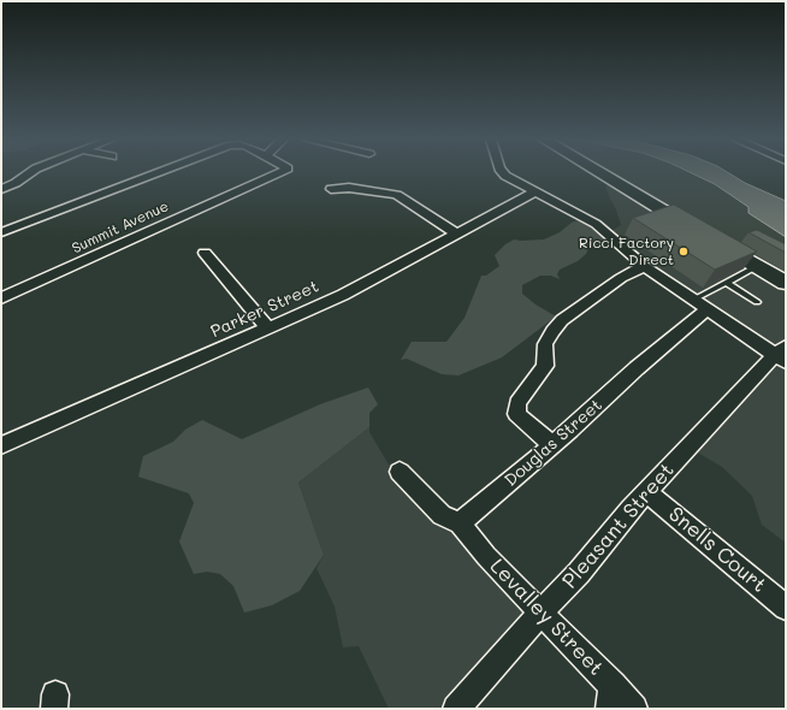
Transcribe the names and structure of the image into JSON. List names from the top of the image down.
{
  "streets": {
    "street": [
      "Summit Avenue",
      "Parker Street",
      "Douglas Street",
      "Pleasant Street",
      "Snells Court",
      "Levalley Street"
    ]
  },
  "crossings": [
    ["Douglas Street", "Levalley Street"],
    ["Pleasant Street", "Snells Court"],
    ["Pleasant Street", "Levalley Street"]
  ],
  "places": ["Ricci Factory Direct"]
}
